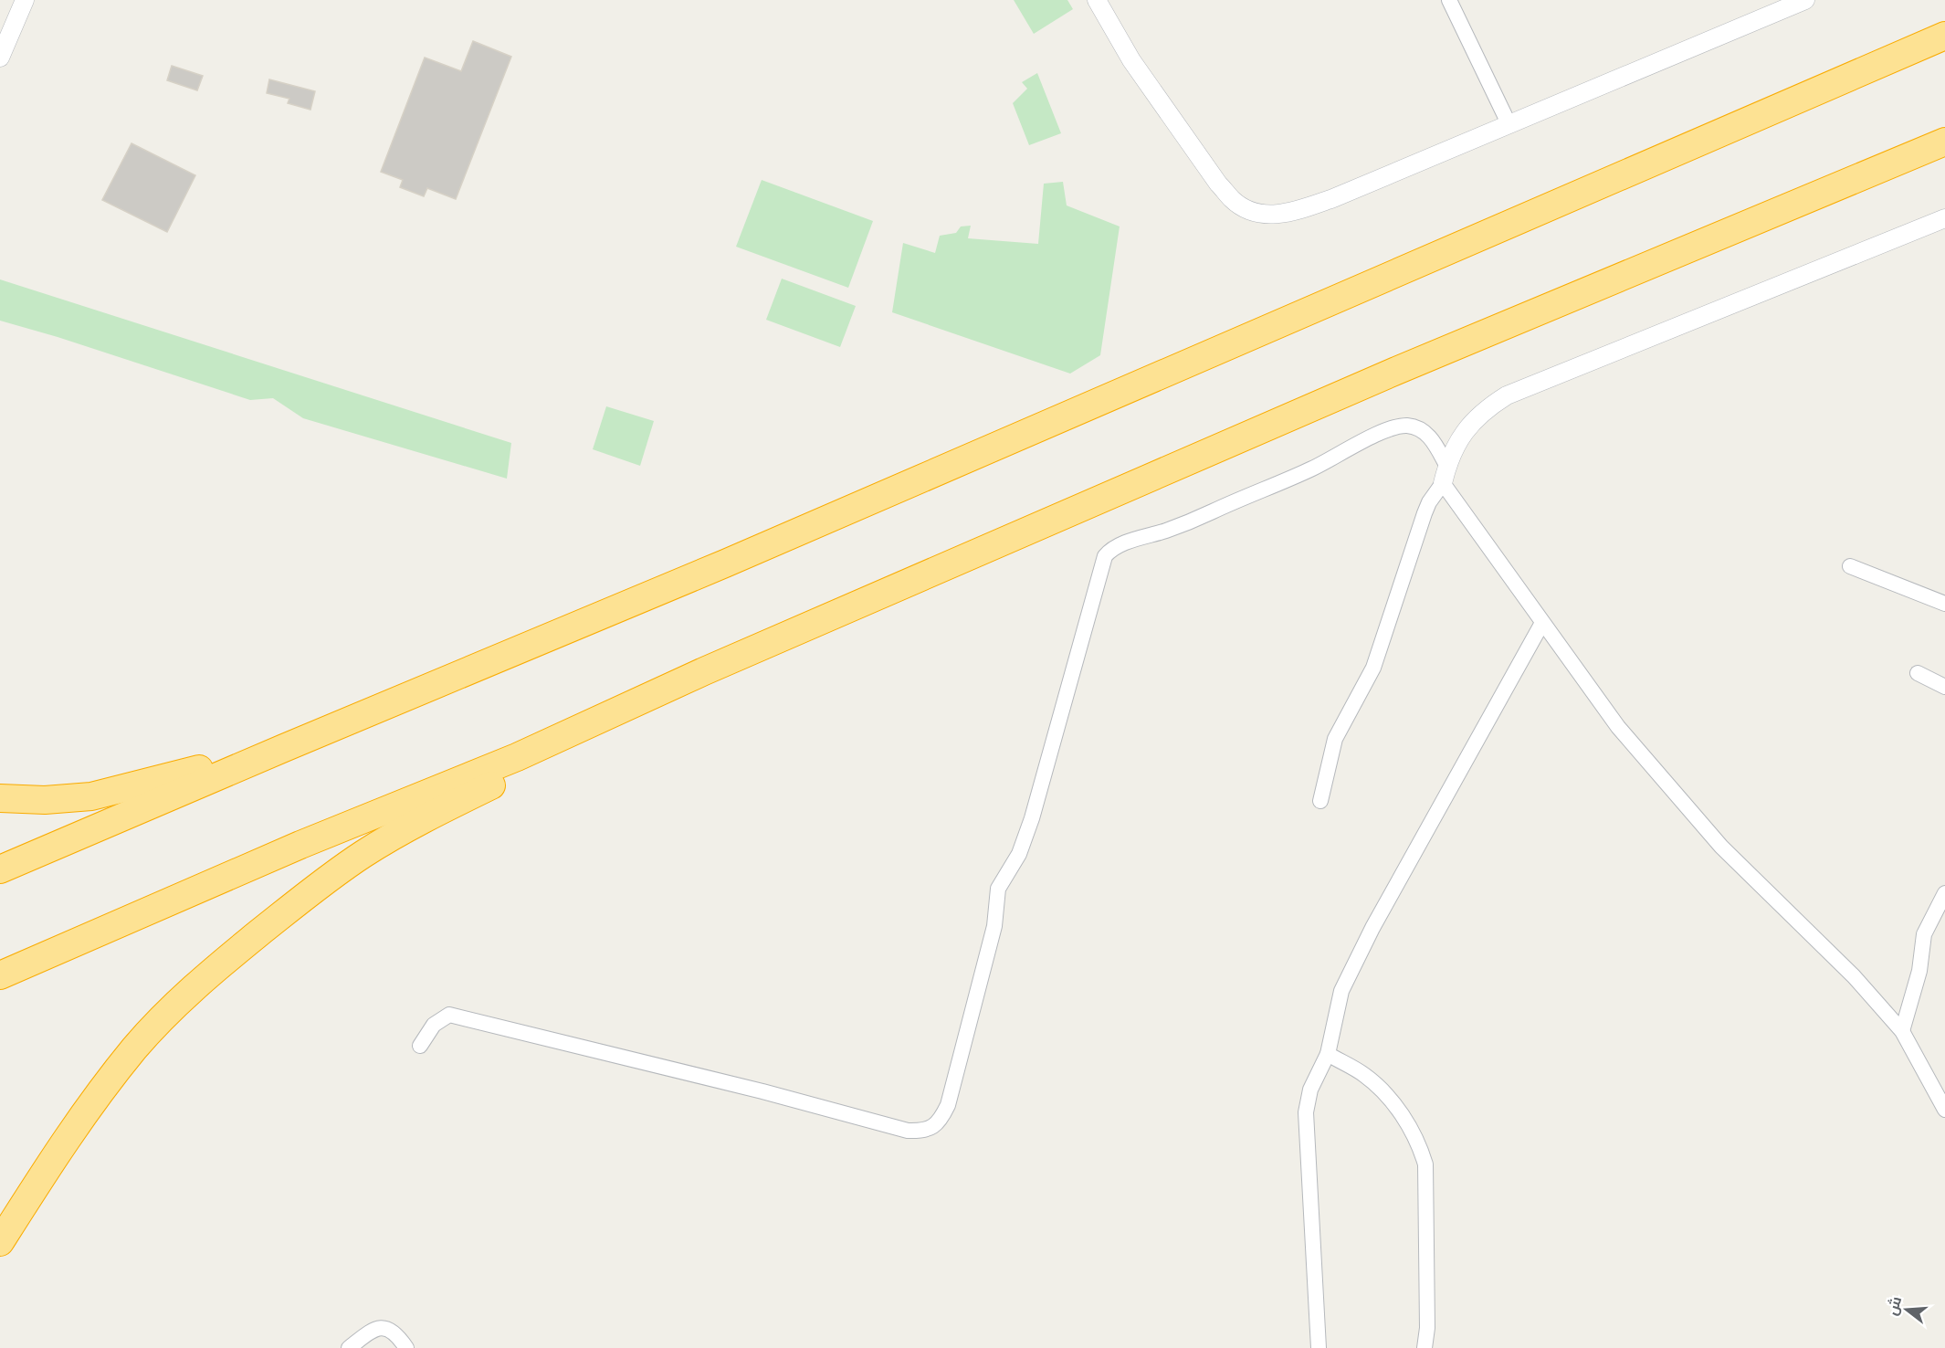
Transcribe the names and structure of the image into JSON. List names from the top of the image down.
{
  "north": "left"
}
